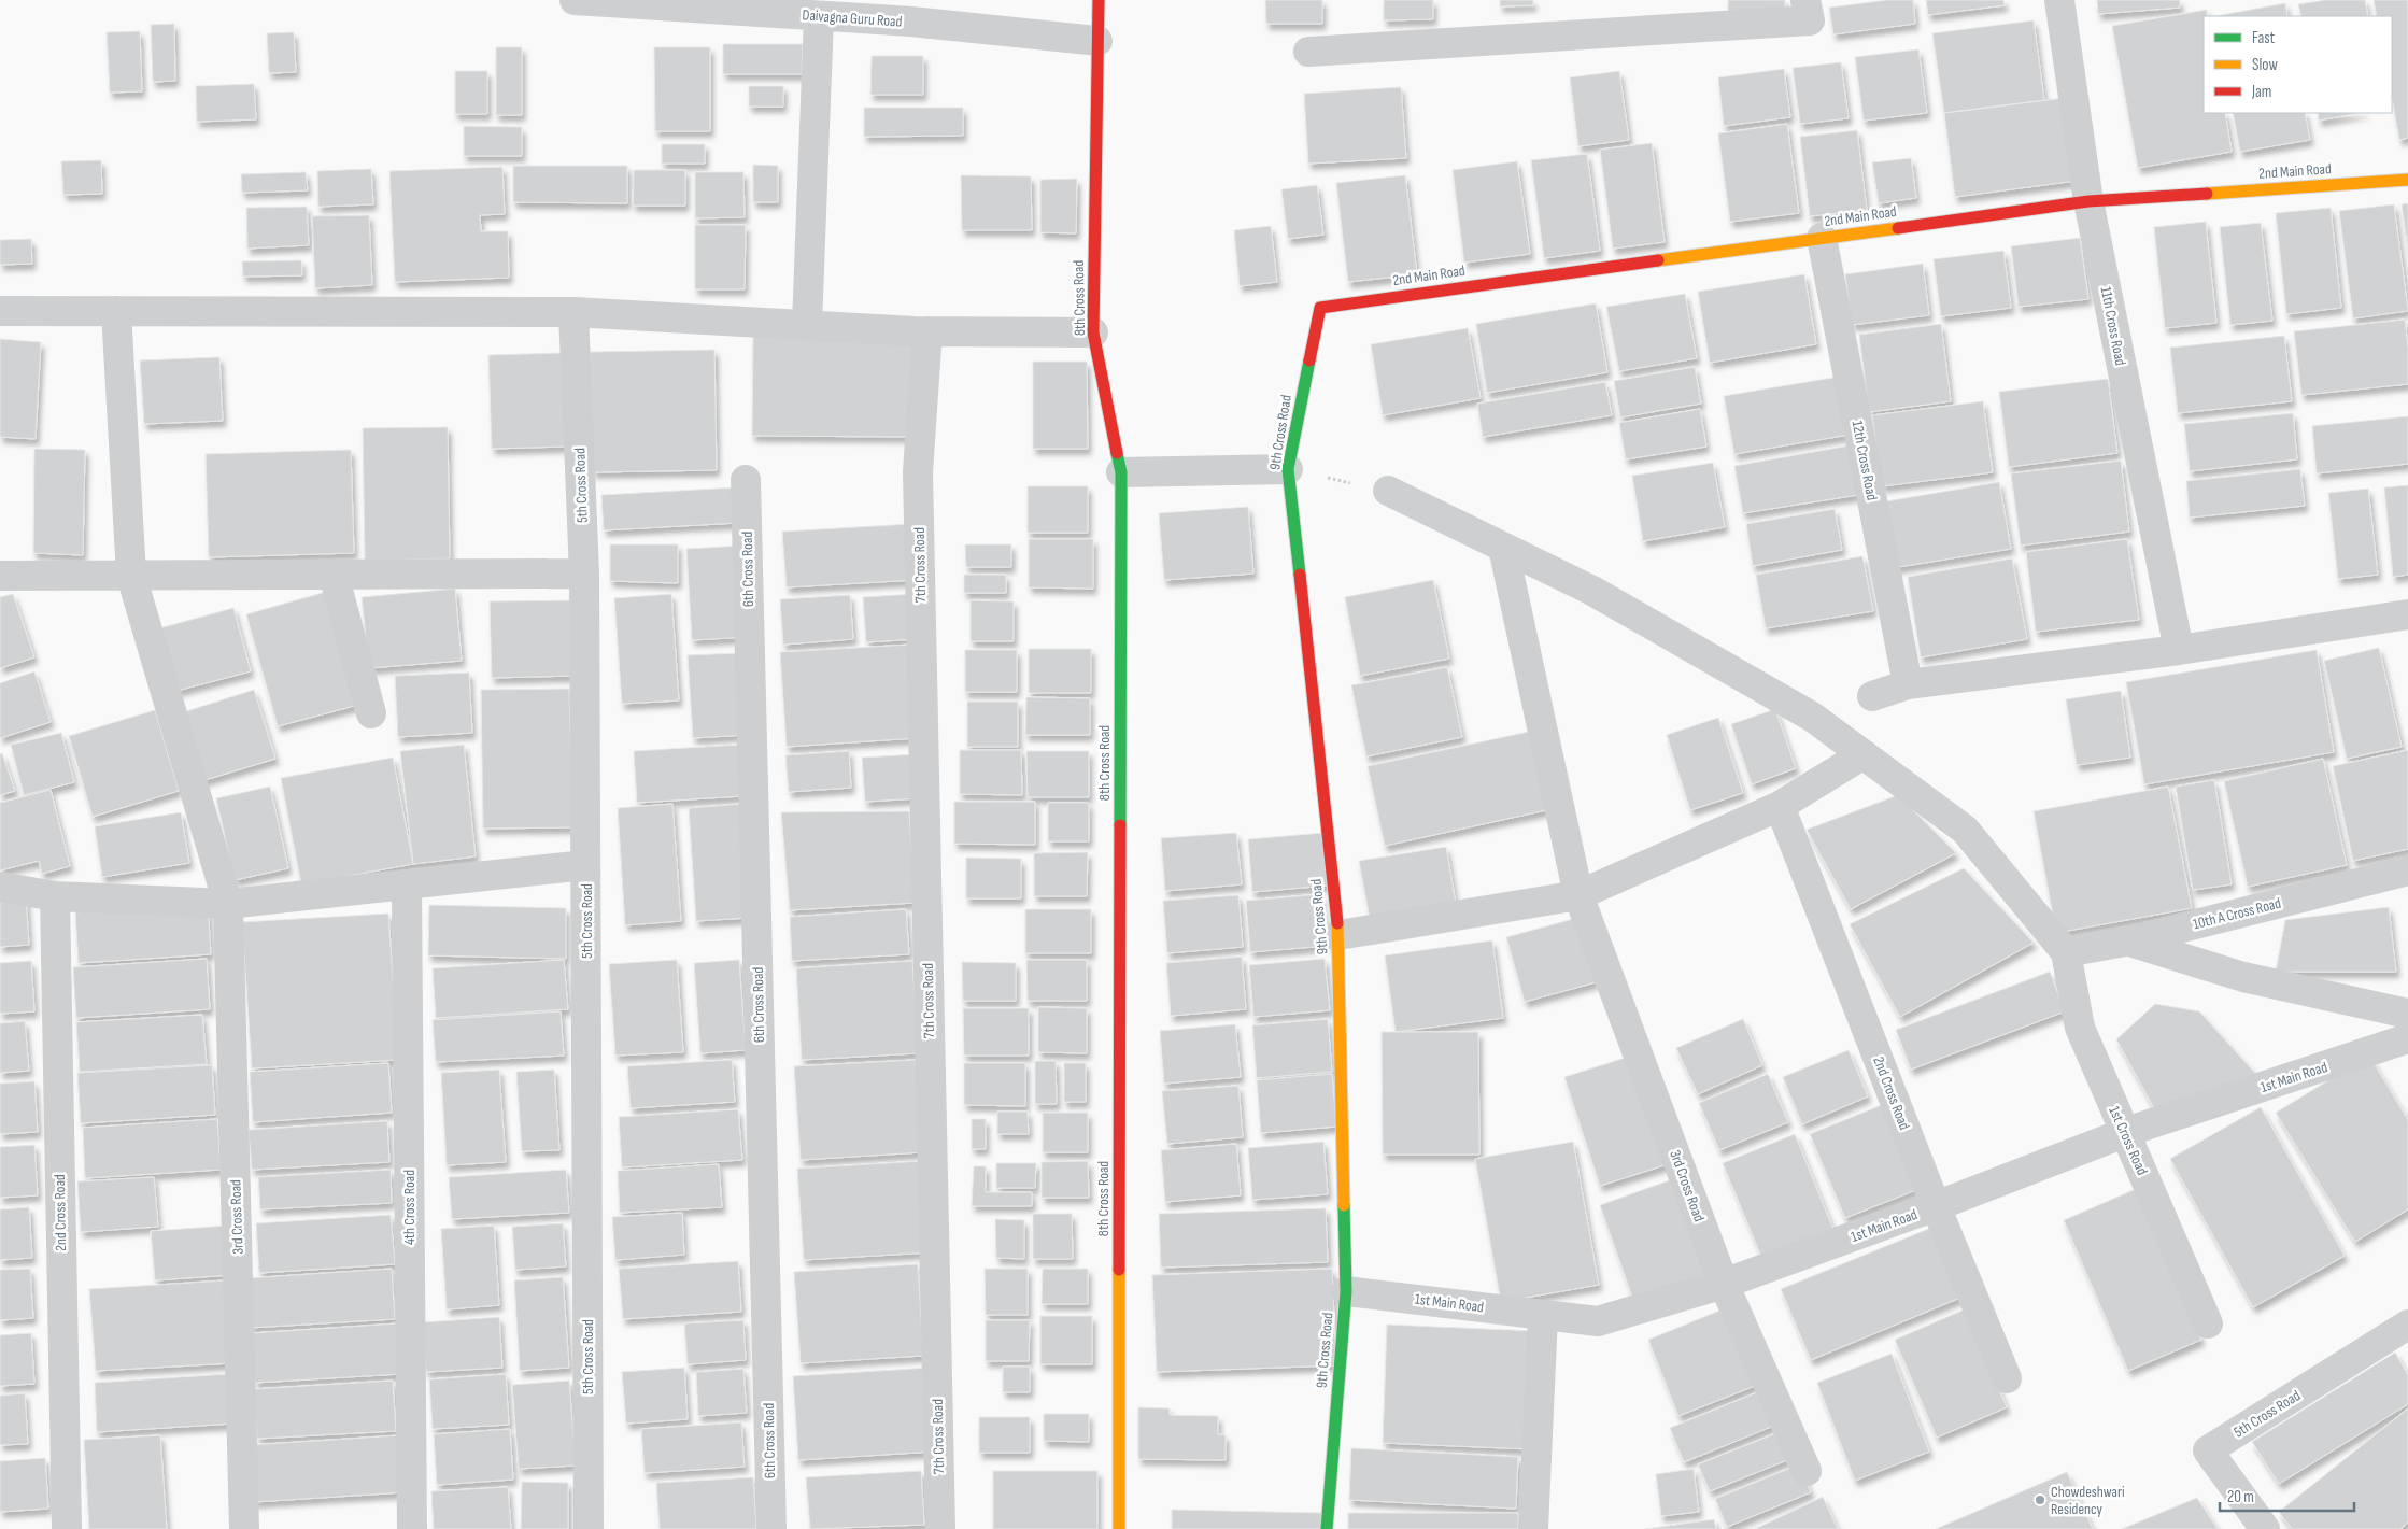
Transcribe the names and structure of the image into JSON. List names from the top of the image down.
{
  "streets": {
    "street": [
      "Daivagna Guru Road",
      "2nd Main Road",
      "8th Cross Road",
      "11th Cross Road",
      "9th Cross Road",
      "12th Cross Road",
      "5th Cross Road",
      "7th Cross Road",
      "6th Cross Road",
      "10th A Cross Road",
      "1st Main Road",
      "2nd Cross Road",
      "1st Cross Road",
      "3rd Cross Road",
      "4th Cross Road"
    ]
  },
  "crossings": [
    ["Daivagna Guru Road", "8th Cross Road"],
    ["2nd Main Road", "11th Cross Road"],
    ["2nd Main Road", "9th Cross Road"],
    ["2nd Main Road", "12th Cross Road"],
    ["9th Cross Road", "1st Main Road"],
    ["10th A Cross Road", "1st Cross Road"],
    ["1st Main Road", "2nd Cross Road"],
    ["1st Main Road", "1st Cross Road"],
    ["1st Main Road", "3rd Cross Road"]
  ],
  "places": ["Chowdeshwari Residency"],
  "legend": ["Fast", "Slow", "Jam"],
  "scale_bar": "20 m"
}
